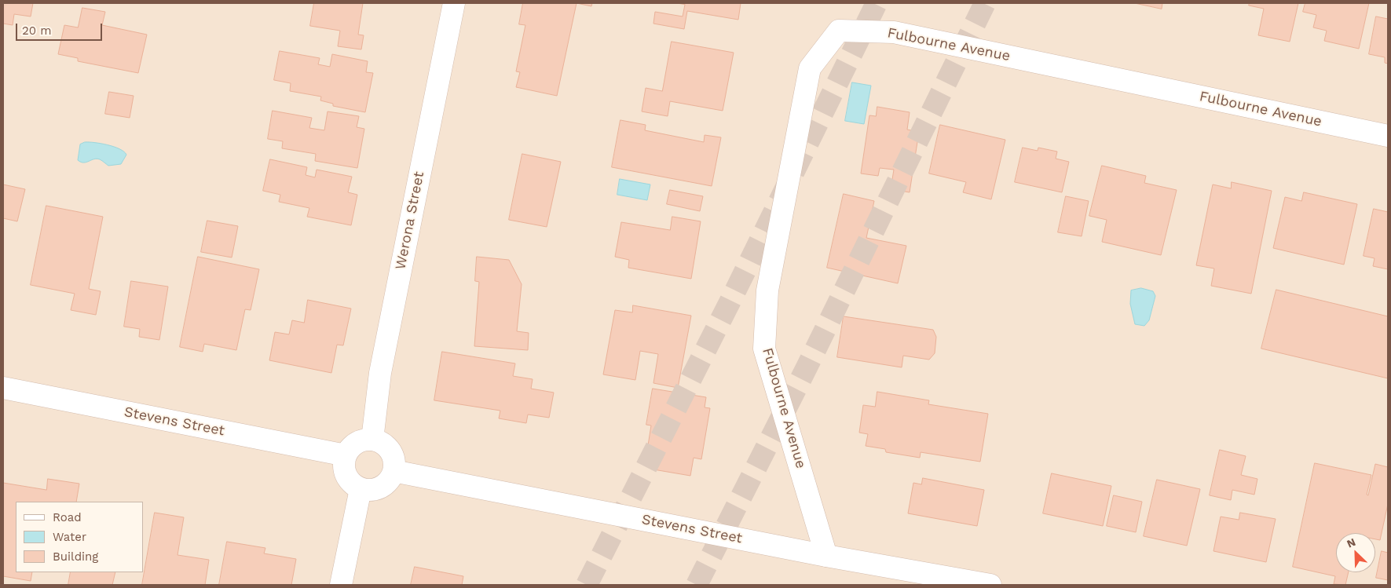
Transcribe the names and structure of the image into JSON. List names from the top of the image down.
{
  "streets": {
    "street": ["Fulbourne Avenue", "Werona Street", "Stevens Street"]
  },
  "crossings": [
    ["Fulbourne Avenue", "Stevens Street"],
    ["Werona Street", "Stevens Street"]
  ],
  "legend": ["Road", "Water", "Building"],
  "scale_bar": "20 m",
  "north": "top left"
}
